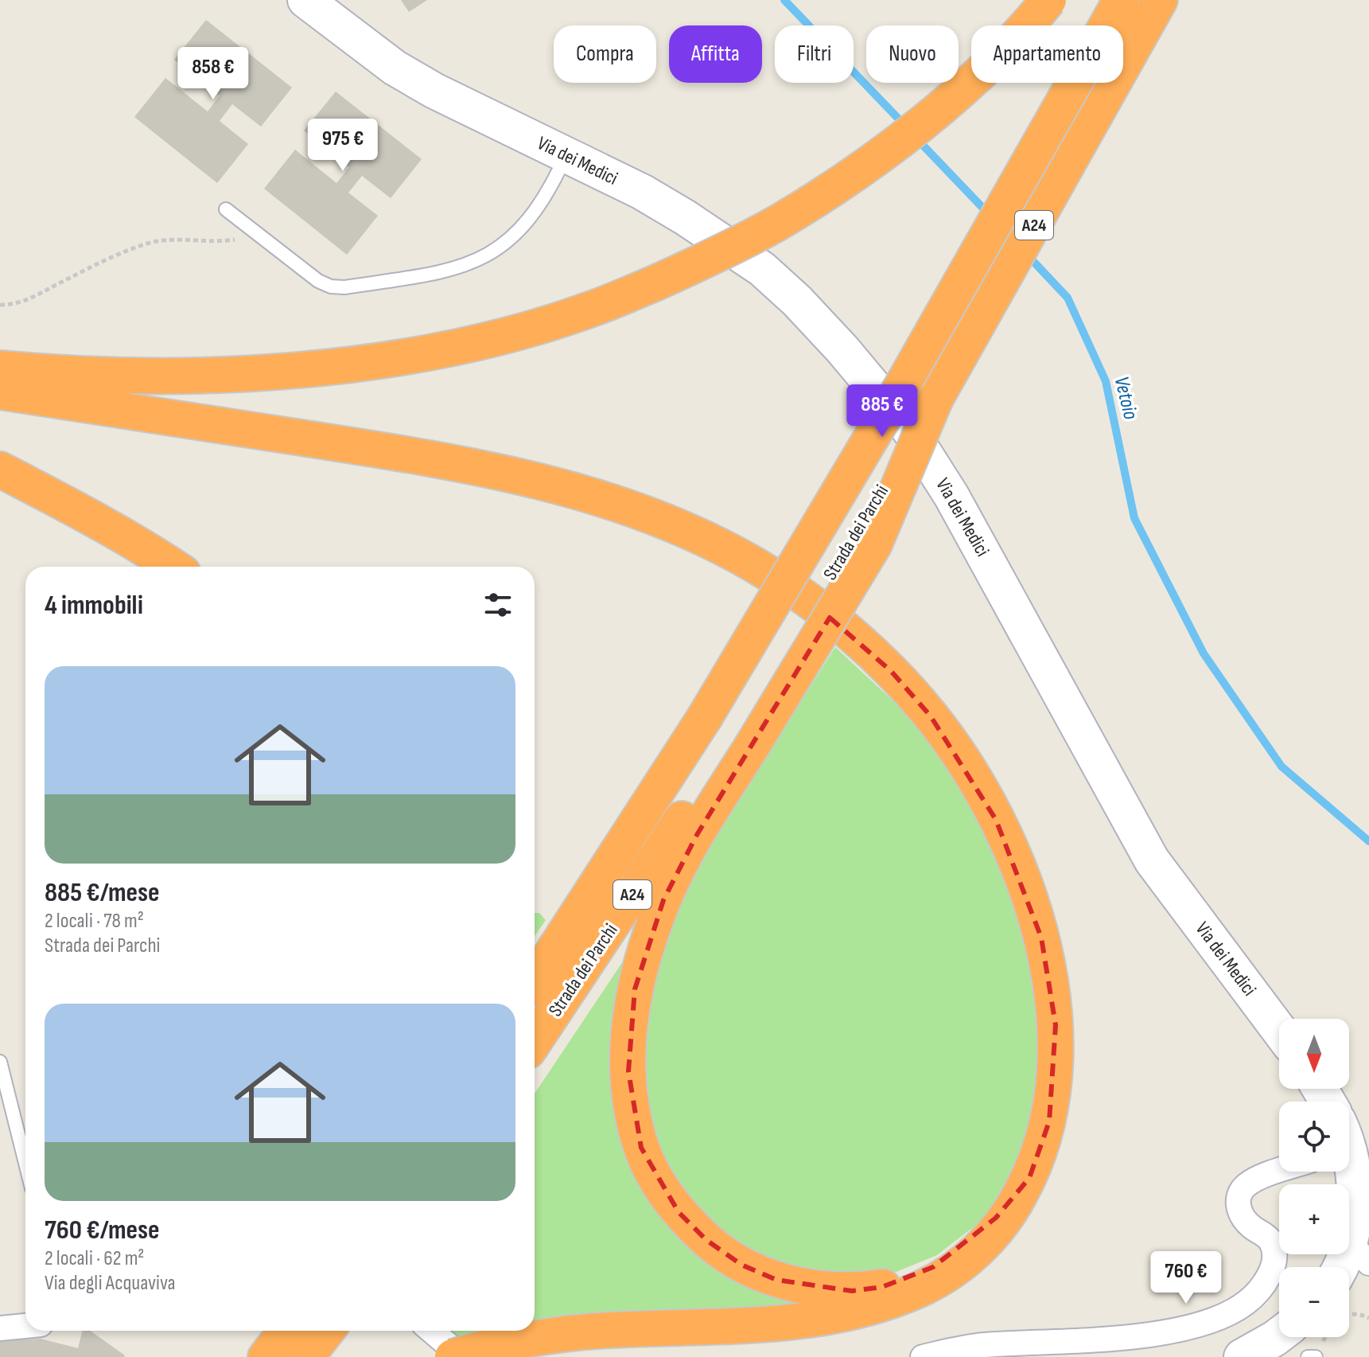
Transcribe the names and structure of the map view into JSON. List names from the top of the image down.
{
  "streets": {
    "highway": ["A24", "Strada dei Parchi"],
    "street": ["Via dei Medici"]
  },
  "water": ["Vetoio"],
  "north": "bottom",
  "page": {
    "chip": [
      "Compra",
      "Affitta",
      "Filtri",
      "Nuovo",
      "Appartamento"
    ],
    "price": [
      "858 €",
      "975 €",
      "885 €",
      "760 €"
    ],
    "heading": "4 immobili",
    "list": [
      {
        "name": "885 €/mese",
        "note": "2 locali · 78 m² · Strada dei Parchi"
      },
      {
        "name": "760 €/mese",
        "note": "2 locali · 62 m² · Via degli Acquaviva"
      }
    ],
    "map_buttons": ["+", "−"]
  }
}
